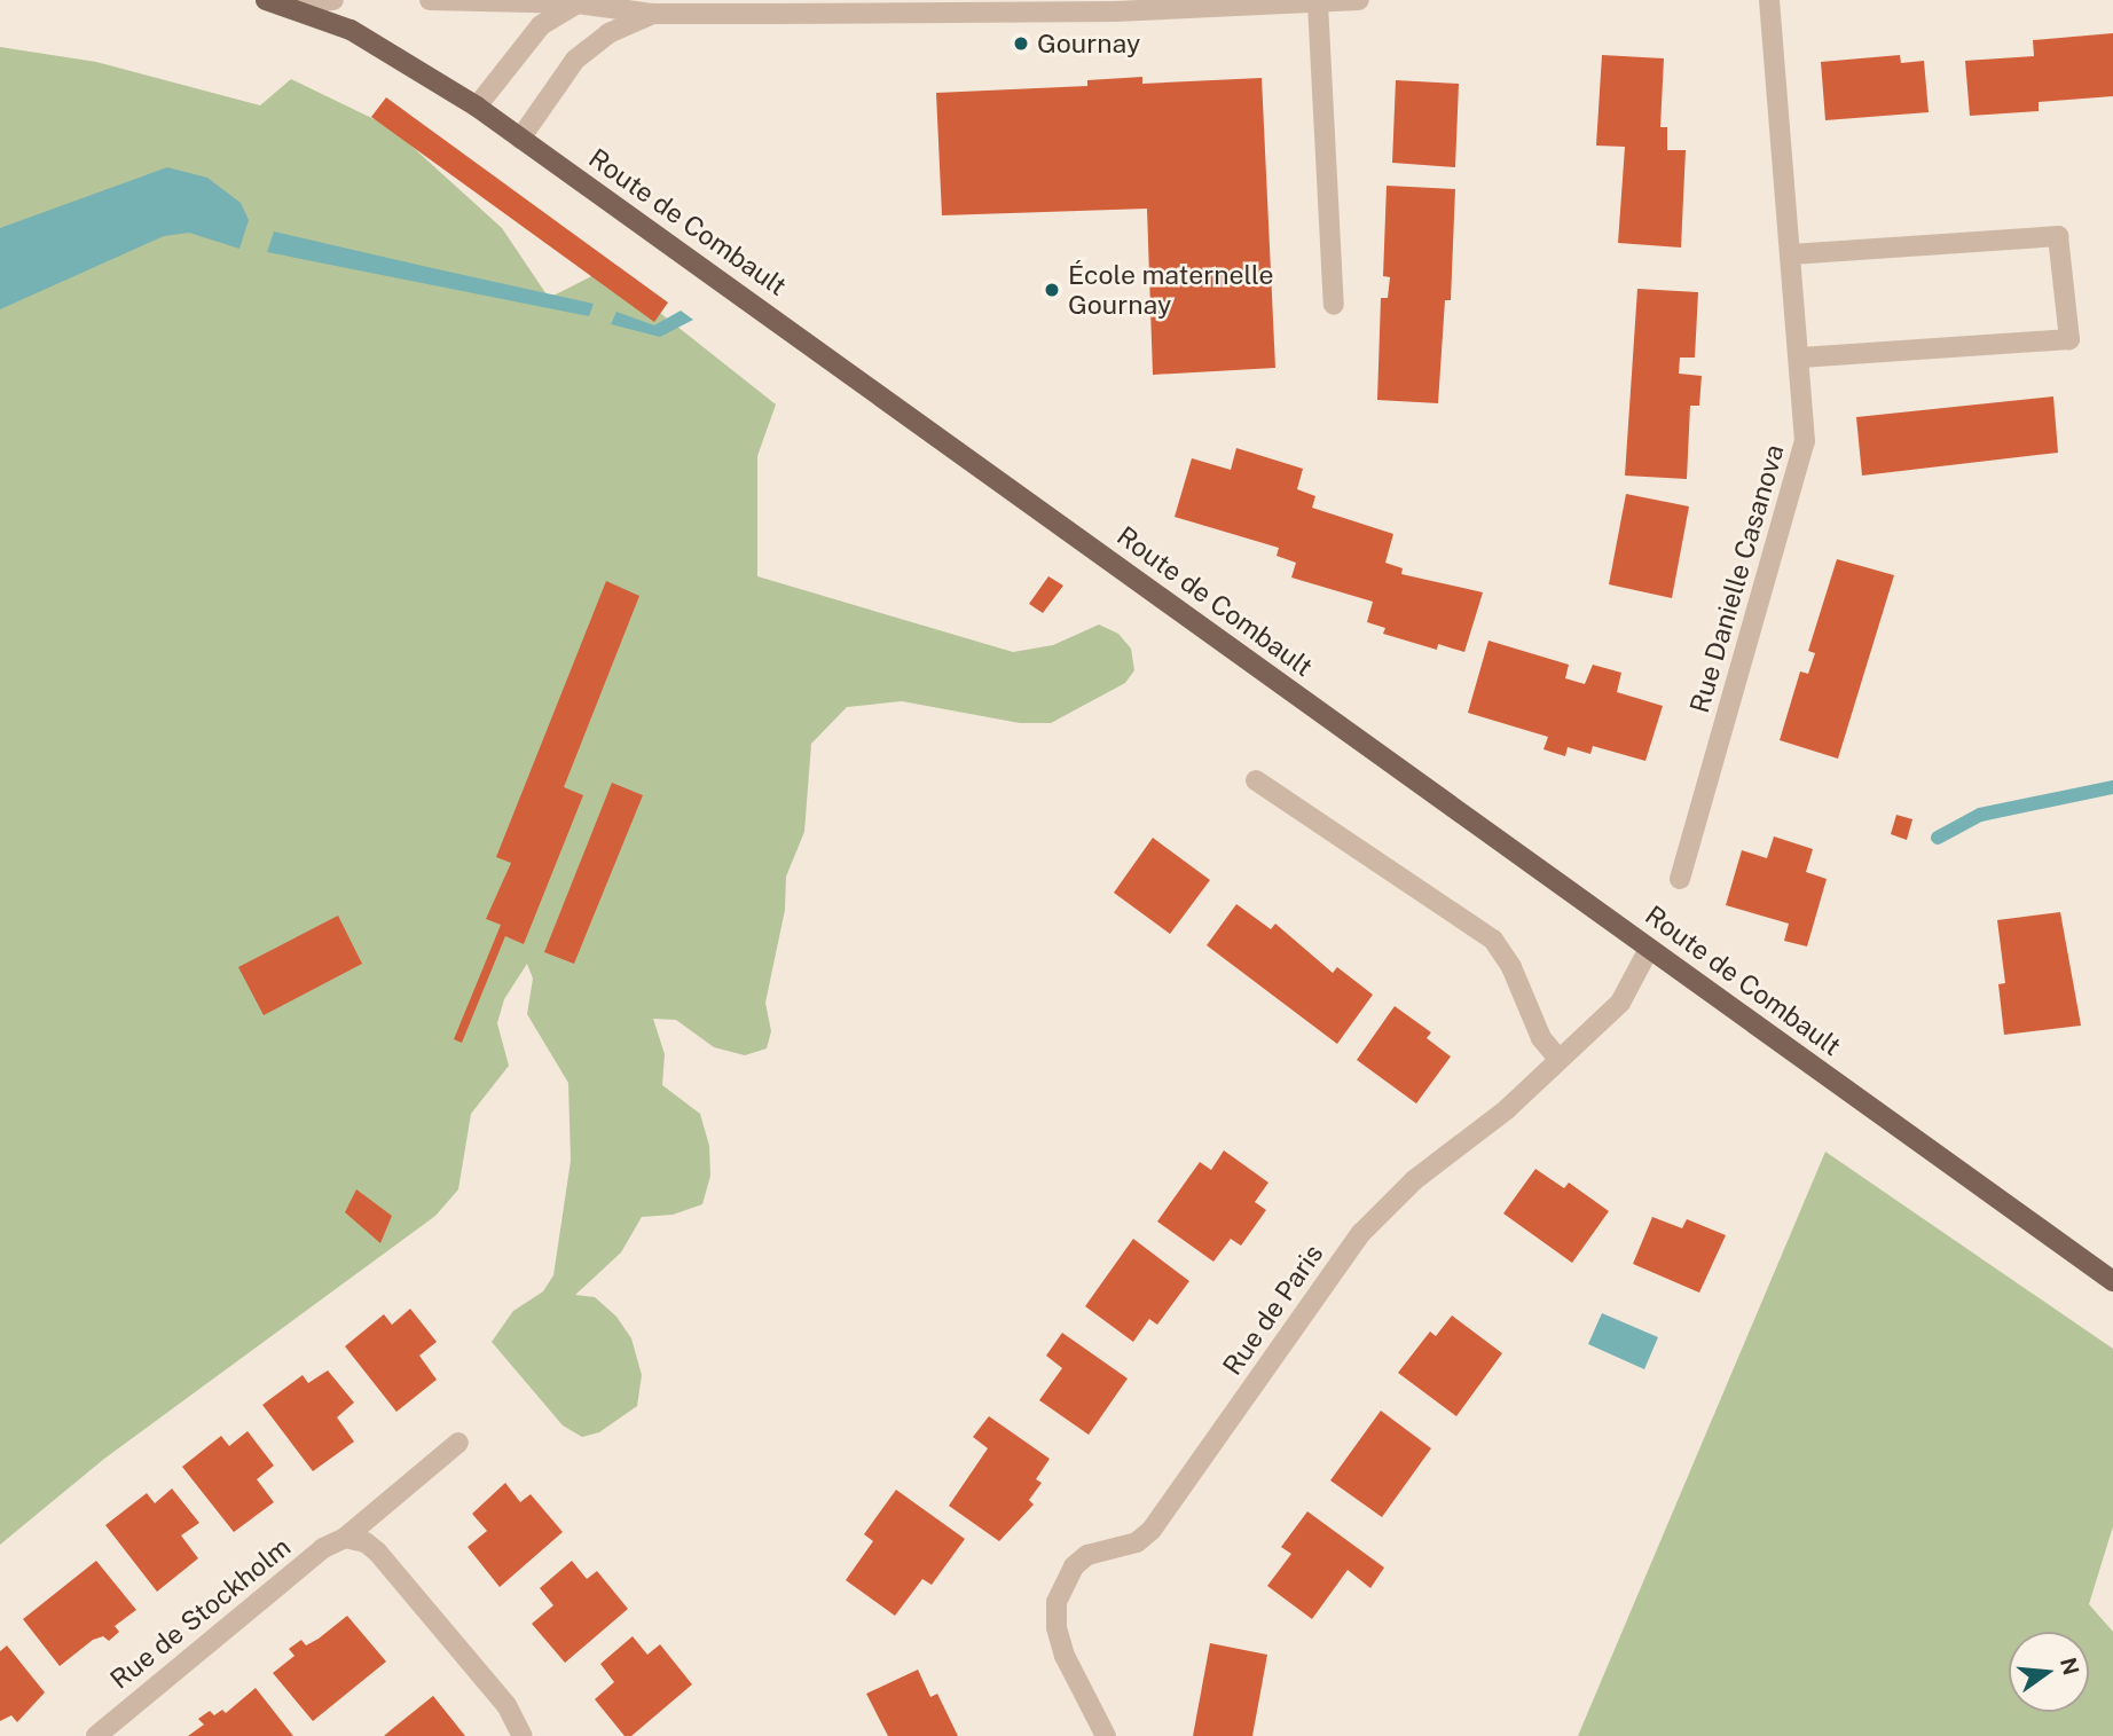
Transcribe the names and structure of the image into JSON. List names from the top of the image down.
{
  "streets": {
    "main road": ["Route de Combault"],
    "street": ["Rue Danielle Casanova", "Rue de Paris", "Rue de Stockholm"]
  },
  "crossings": [
    ["Route de Combault", "Rue de Paris"]
  ],
  "places": ["Gournay", "École maternelle Gournay"],
  "north": "right"
}
